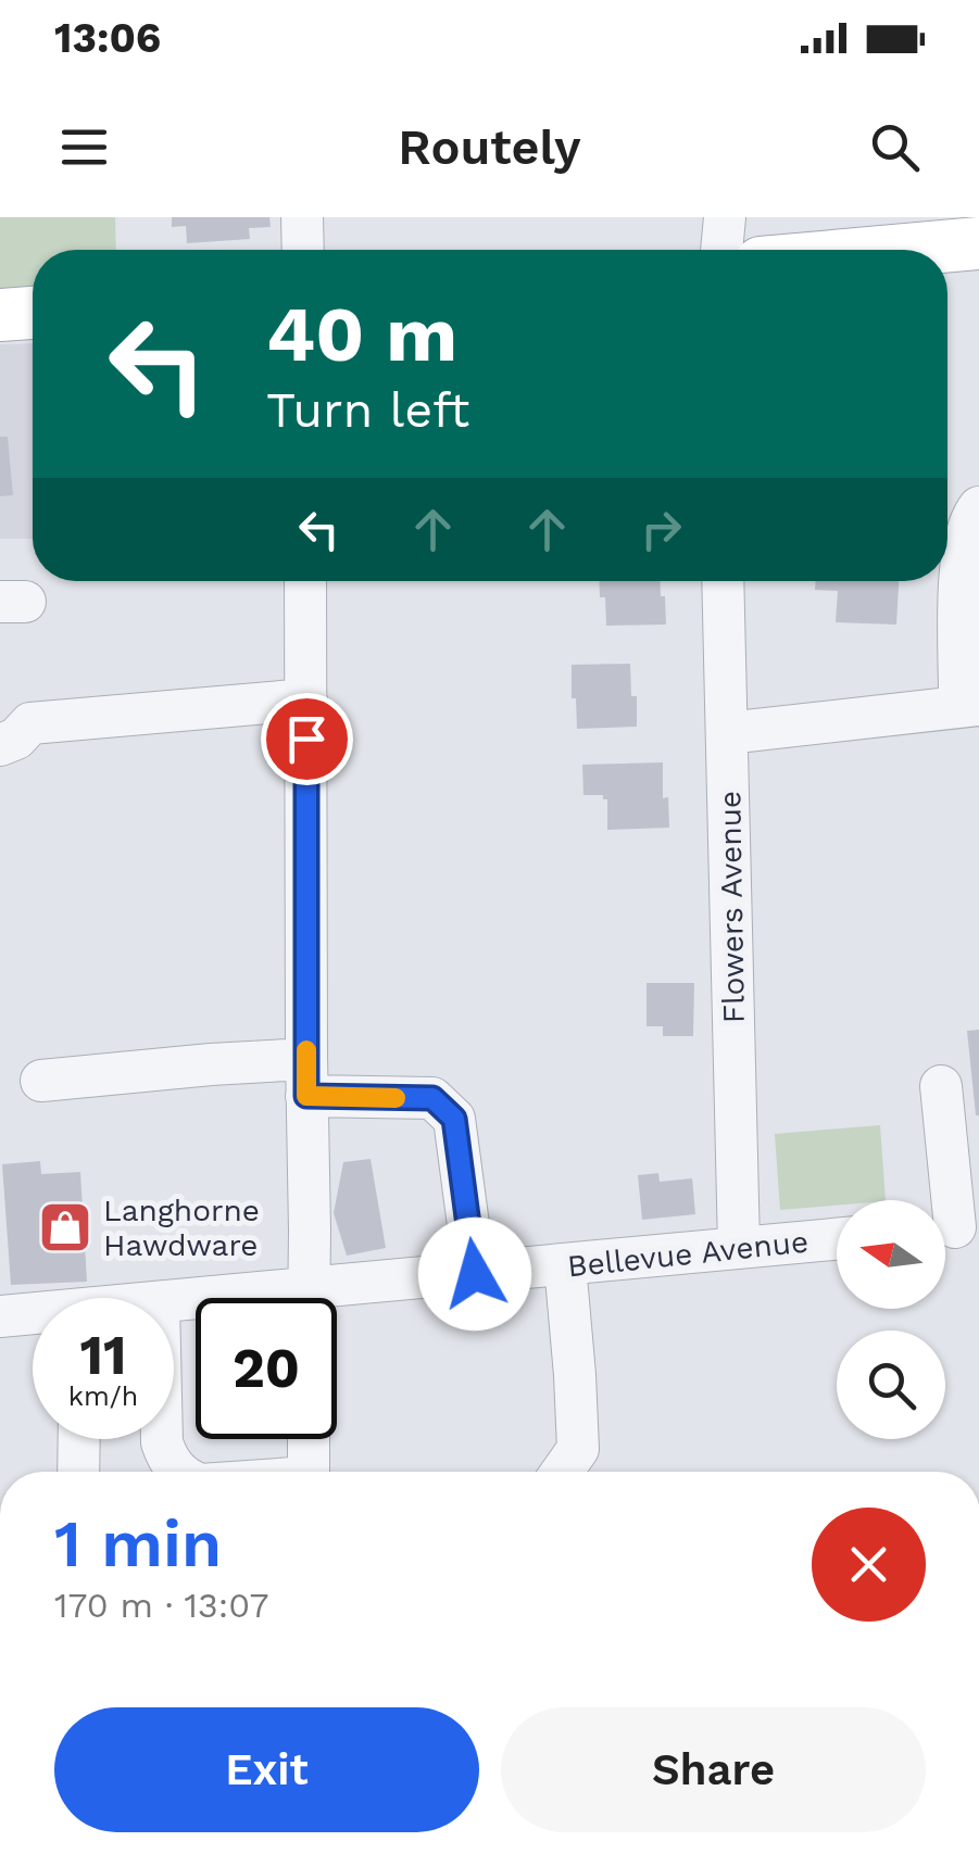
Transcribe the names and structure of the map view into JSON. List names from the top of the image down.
{
  "streets": {
    "street": ["Flowers Avenue", "Bellevue Avenue"]
  },
  "crossings": [
    ["Flowers Avenue", "Bellevue Avenue"]
  ],
  "places": {
    "shop": ["Langhorne Hawdware"]
  },
  "north": "left",
  "page": {
    "status": "13:06",
    "header": "Routely",
    "turn": ["40 m", "Turn left"],
    "speed": "11 km/h",
    "limit": "20",
    "heading": ["1 min", "170 m · 13:07"],
    "buttons": ["Exit", "Share"]
  }
}
